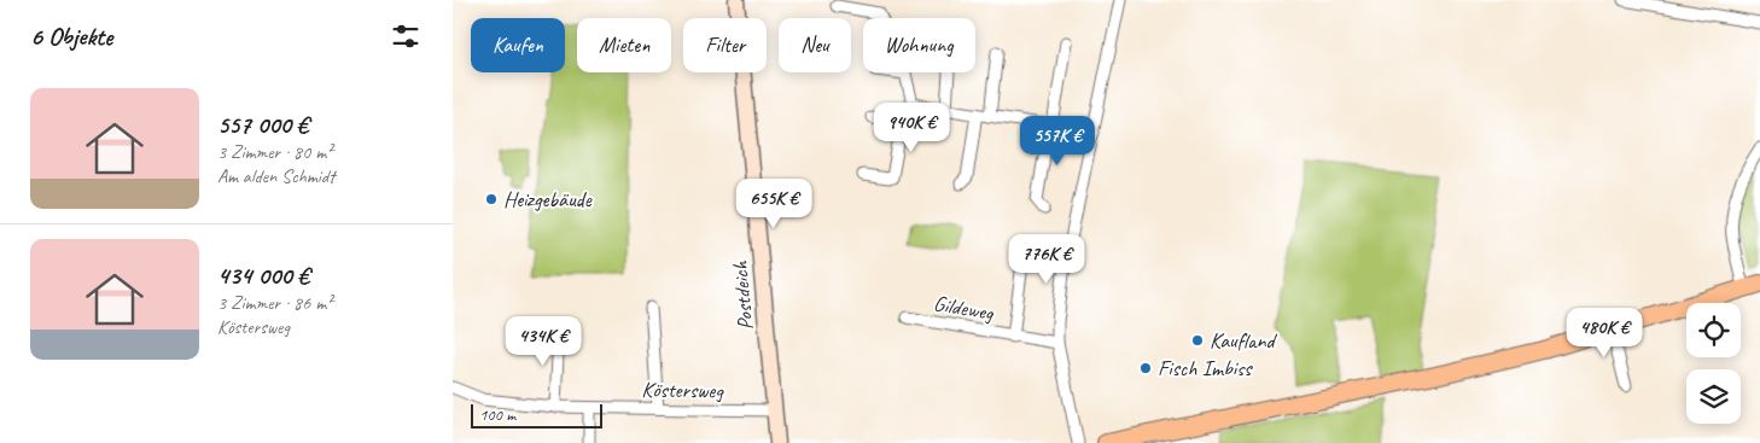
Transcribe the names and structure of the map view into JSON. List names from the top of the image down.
{
  "streets": {
    "main road": ["Postdeich"],
    "street": ["Gildeweg", "Köstersweg"]
  },
  "crossings": [
    ["Postdeich", "Köstersweg"]
  ],
  "places": ["Heizgebäude", "Kaufland", "Fisch Imbiss"],
  "scale_bar": "100 m",
  "page": {
    "heading": "6 Objekte",
    "chip": [
      "Kaufen",
      "Mieten",
      "Filter",
      "Neu",
      "Wohnung"
    ],
    "list": [
      {
        "name": "557 000 €",
        "note": "3 Zimmer · 80 m² · Am alden Schmidt"
      },
      {
        "name": "434 000 €",
        "note": "3 Zimmer · 86 m² · Köstersweg"
      }
    ],
    "price": [
      "940K €",
      "557K €",
      "655K €",
      "776K €",
      "480K €",
      "434K €"
    ],
    "scale": "100 m"
  }
}
